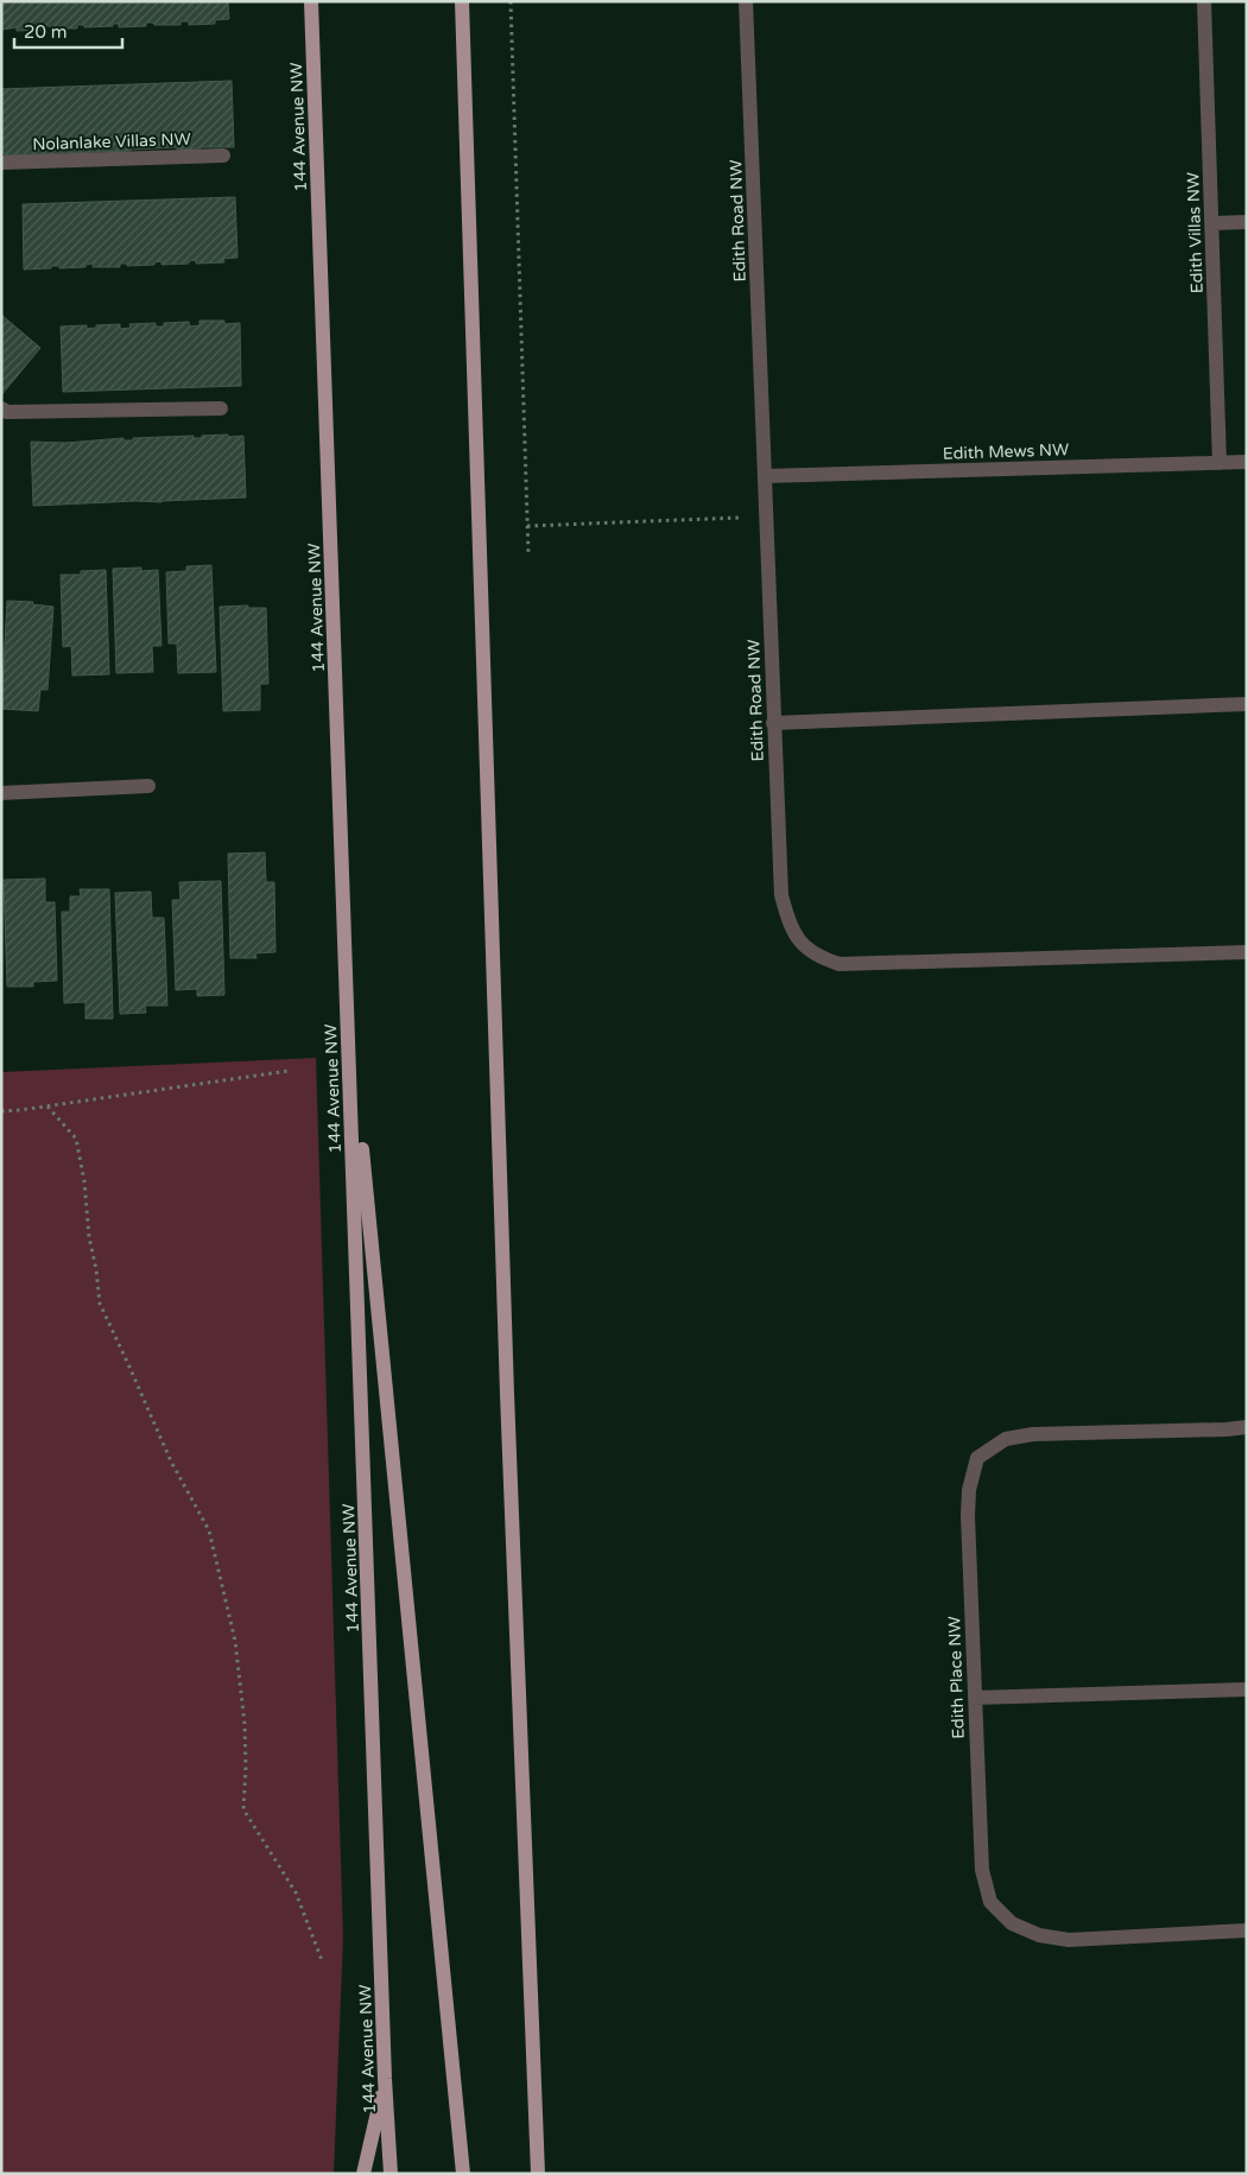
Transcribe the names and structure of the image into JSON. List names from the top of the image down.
{
  "streets": {
    "main road": ["144 Avenue NW"],
    "street": [
      "Nolanlake Villas NW",
      "Edith Road NW",
      "Edith Villas NW",
      "Edith Mews NW",
      "Edith Place NW"
    ]
  },
  "crossings": [
    ["Edith Road NW", "Edith Mews NW"],
    ["Edith Villas NW", "Edith Mews NW"]
  ],
  "scale_bar": "20 m"
}
